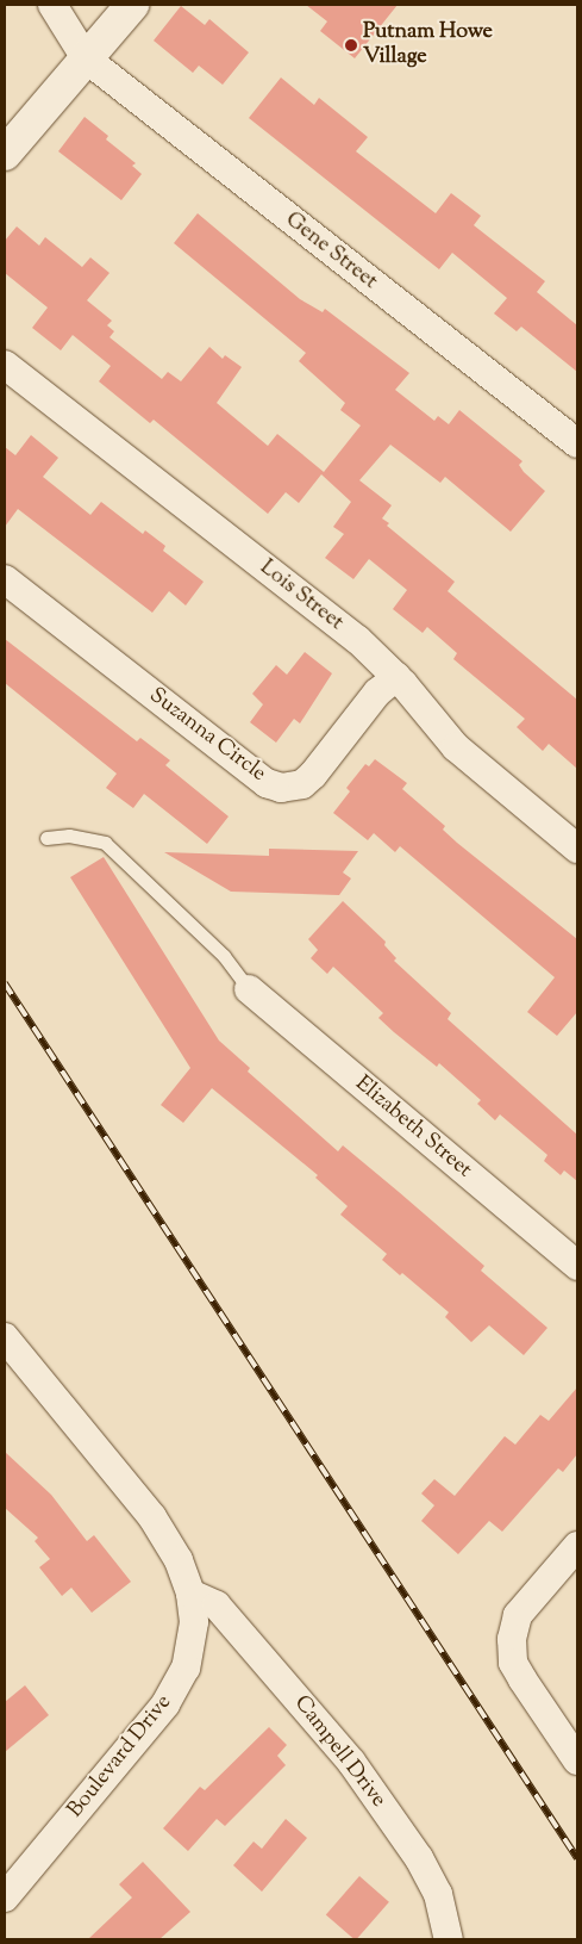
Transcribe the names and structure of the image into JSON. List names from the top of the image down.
{
  "streets": {
    "street": [
      "Gene Street",
      "Lois Street",
      "Suzanna Circle",
      "Elizabeth Street",
      "Campell Drive",
      "Boulevard Drive"
    ]
  },
  "crossings": [
    ["Lois Street", "Suzanna Circle"],
    ["Campell Drive", "Boulevard Drive"]
  ],
  "places": ["Putnam Howe Village"]
}
